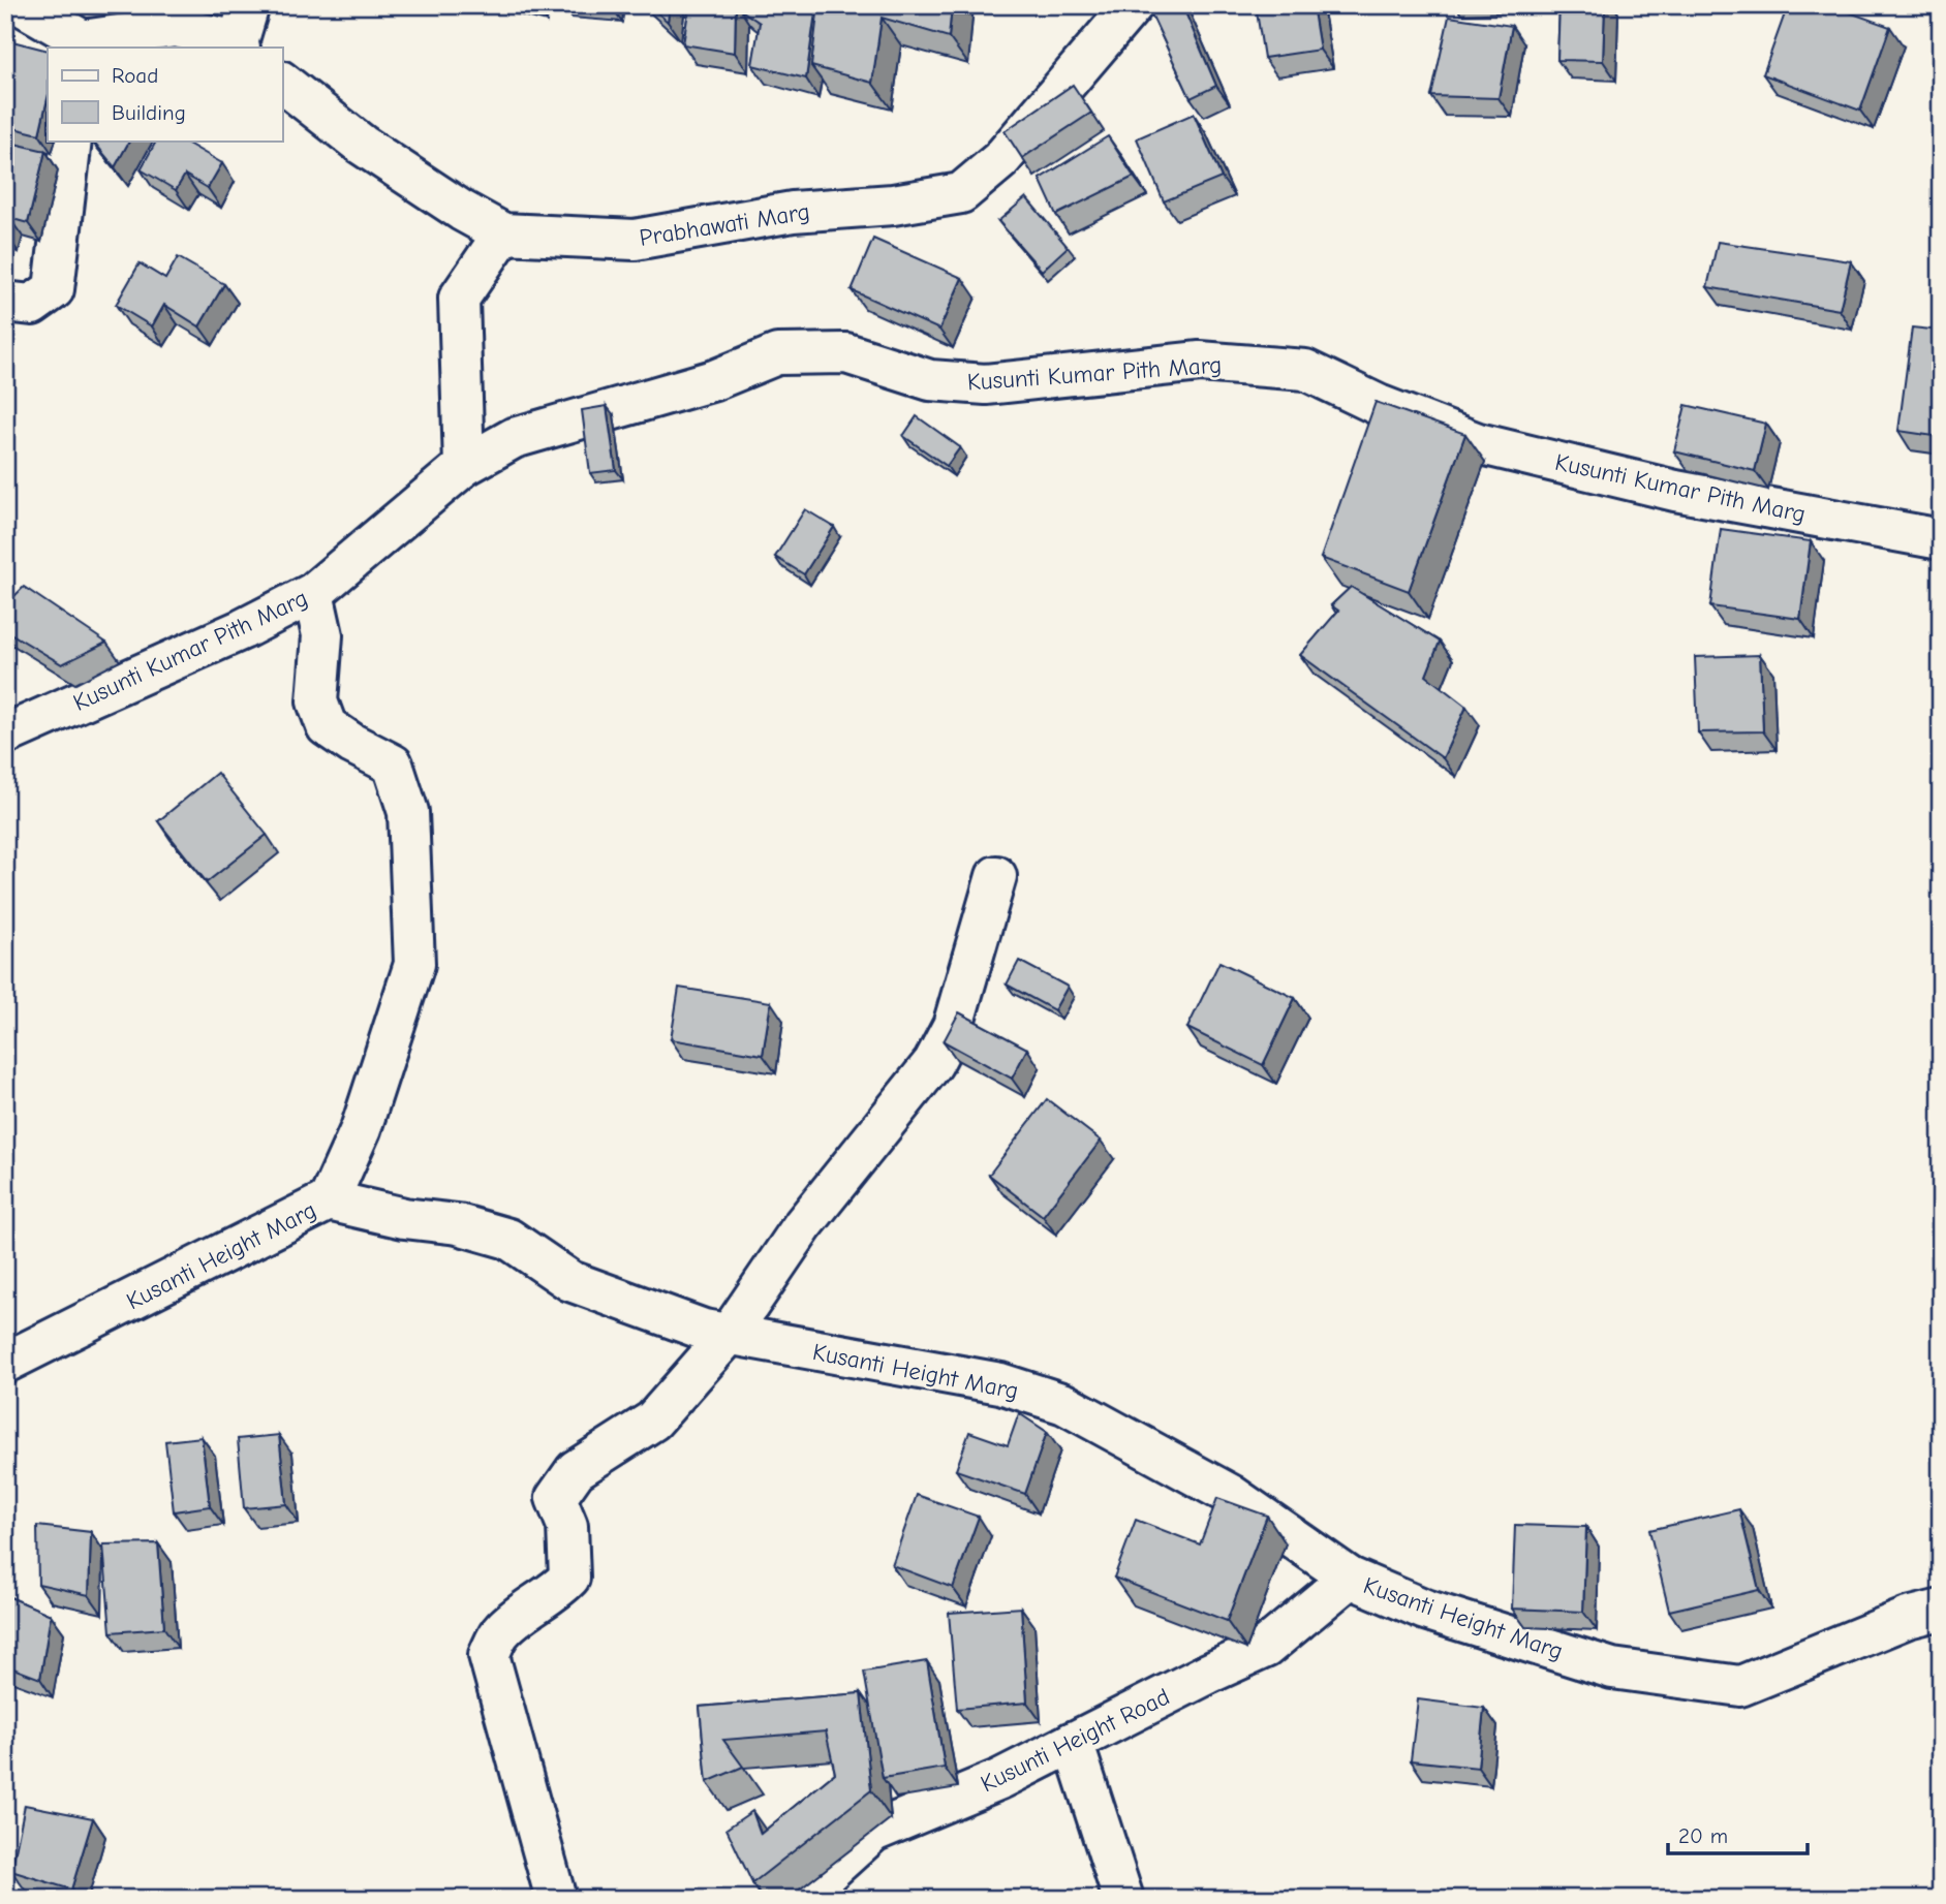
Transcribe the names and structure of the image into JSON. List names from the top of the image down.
{
  "streets": {
    "street": [
      "Prabhawati Marg",
      "Kusunti Kumar Pith Marg",
      "Kusanti Height Marg",
      "Kusunti Height Road"
    ]
  },
  "crossings": [
    ["Kusanti Height Marg", "Kusunti Height Road"]
  ],
  "legend": ["Road", "Building"],
  "scale_bar": "20 m"
}
